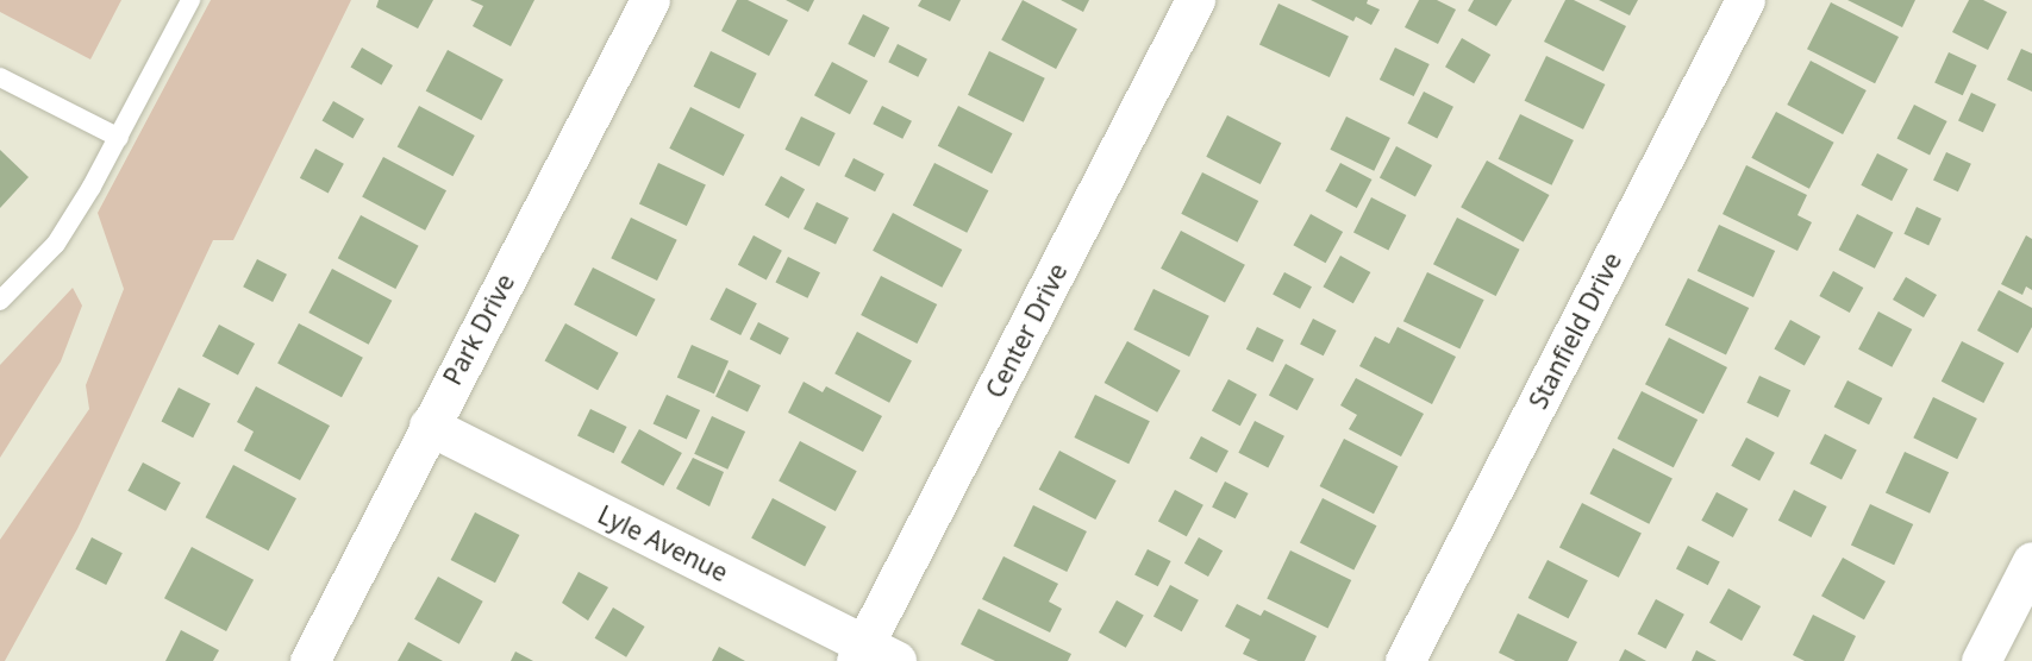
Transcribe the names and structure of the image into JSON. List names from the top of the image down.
{
  "streets": {
    "street": [
      "Park Drive",
      "Center Drive",
      "Stanfield Drive",
      "Lyle Avenue"
    ]
  },
  "crossings": [
    ["Park Drive", "Lyle Avenue"],
    ["Center Drive", "Lyle Avenue"]
  ]
}
